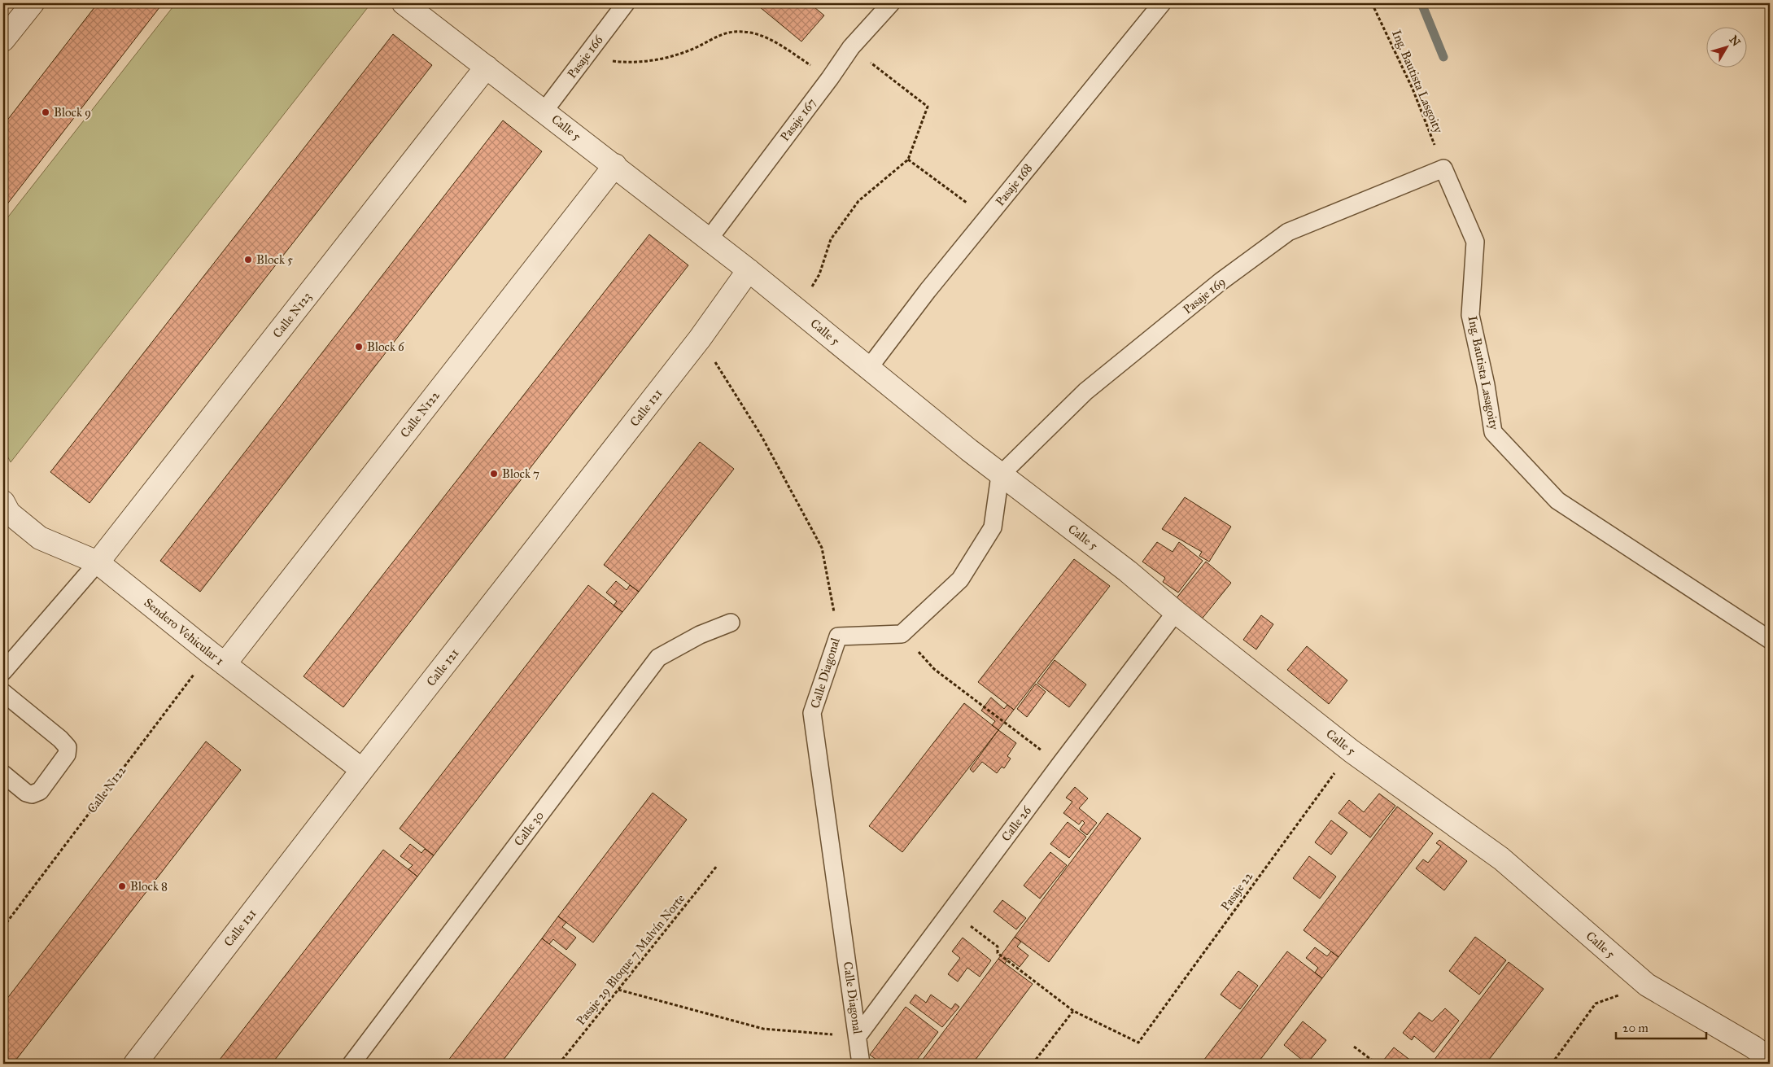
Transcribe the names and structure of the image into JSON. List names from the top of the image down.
{
  "streets": {
    "street": [
      "Calle 5",
      "Calle N123",
      "Calle 121",
      "Calle N122",
      "Sendero Vehicular 1"
    ],
    "lane": [
      "Pasaje 166",
      "Pasaje 167",
      "Pasaje 168",
      "Pasaje 169",
      "Ing. Bautista Lasagoity",
      "Calle Diagonal",
      "Calle 26",
      "Calle 30"
    ],
    "path": ["Ing. Bautista Lasgoity", "Pasaje 22", "Pasaje 29 Bloque 7 Malvín Norte"]
  },
  "crossings": [
    ["Pasaje 166", "Calle 5"],
    ["Ing. Bautista Lasgoity", "Pasaje 169"],
    ["Ing. Bautista Lasgoity", "Ing. Bautista Lasagoity"],
    ["Pasaje 167", "Calle 5"],
    ["Calle 5", "Pasaje 168"],
    ["Calle 5", "Pasaje 169"],
    ["Calle 5", "Calle N123"],
    ["Calle 5", "Calle 121"],
    ["Calle 5", "Calle N122"],
    ["Calle 5", "Calle 26"],
    ["Calle 5", "Pasaje 22"],
    ["Pasaje 169", "Ing. Bautista Lasagoity"],
    ["Calle N123", "Sendero Vehicular 1"],
    ["Calle 121", "Sendero Vehicular 1"],
    ["Calle 121", "Calle Diagonal"],
    ["Calle N122", "Sendero Vehicular 1"],
    ["Calle Diagonal", "Calle 26"]
  ],
  "places": [
    "Block 9",
    "Block 5",
    "Block 6",
    "Block 7",
    "Block 8"
  ],
  "scale_bar": "20 m",
  "north": "top right"
}
